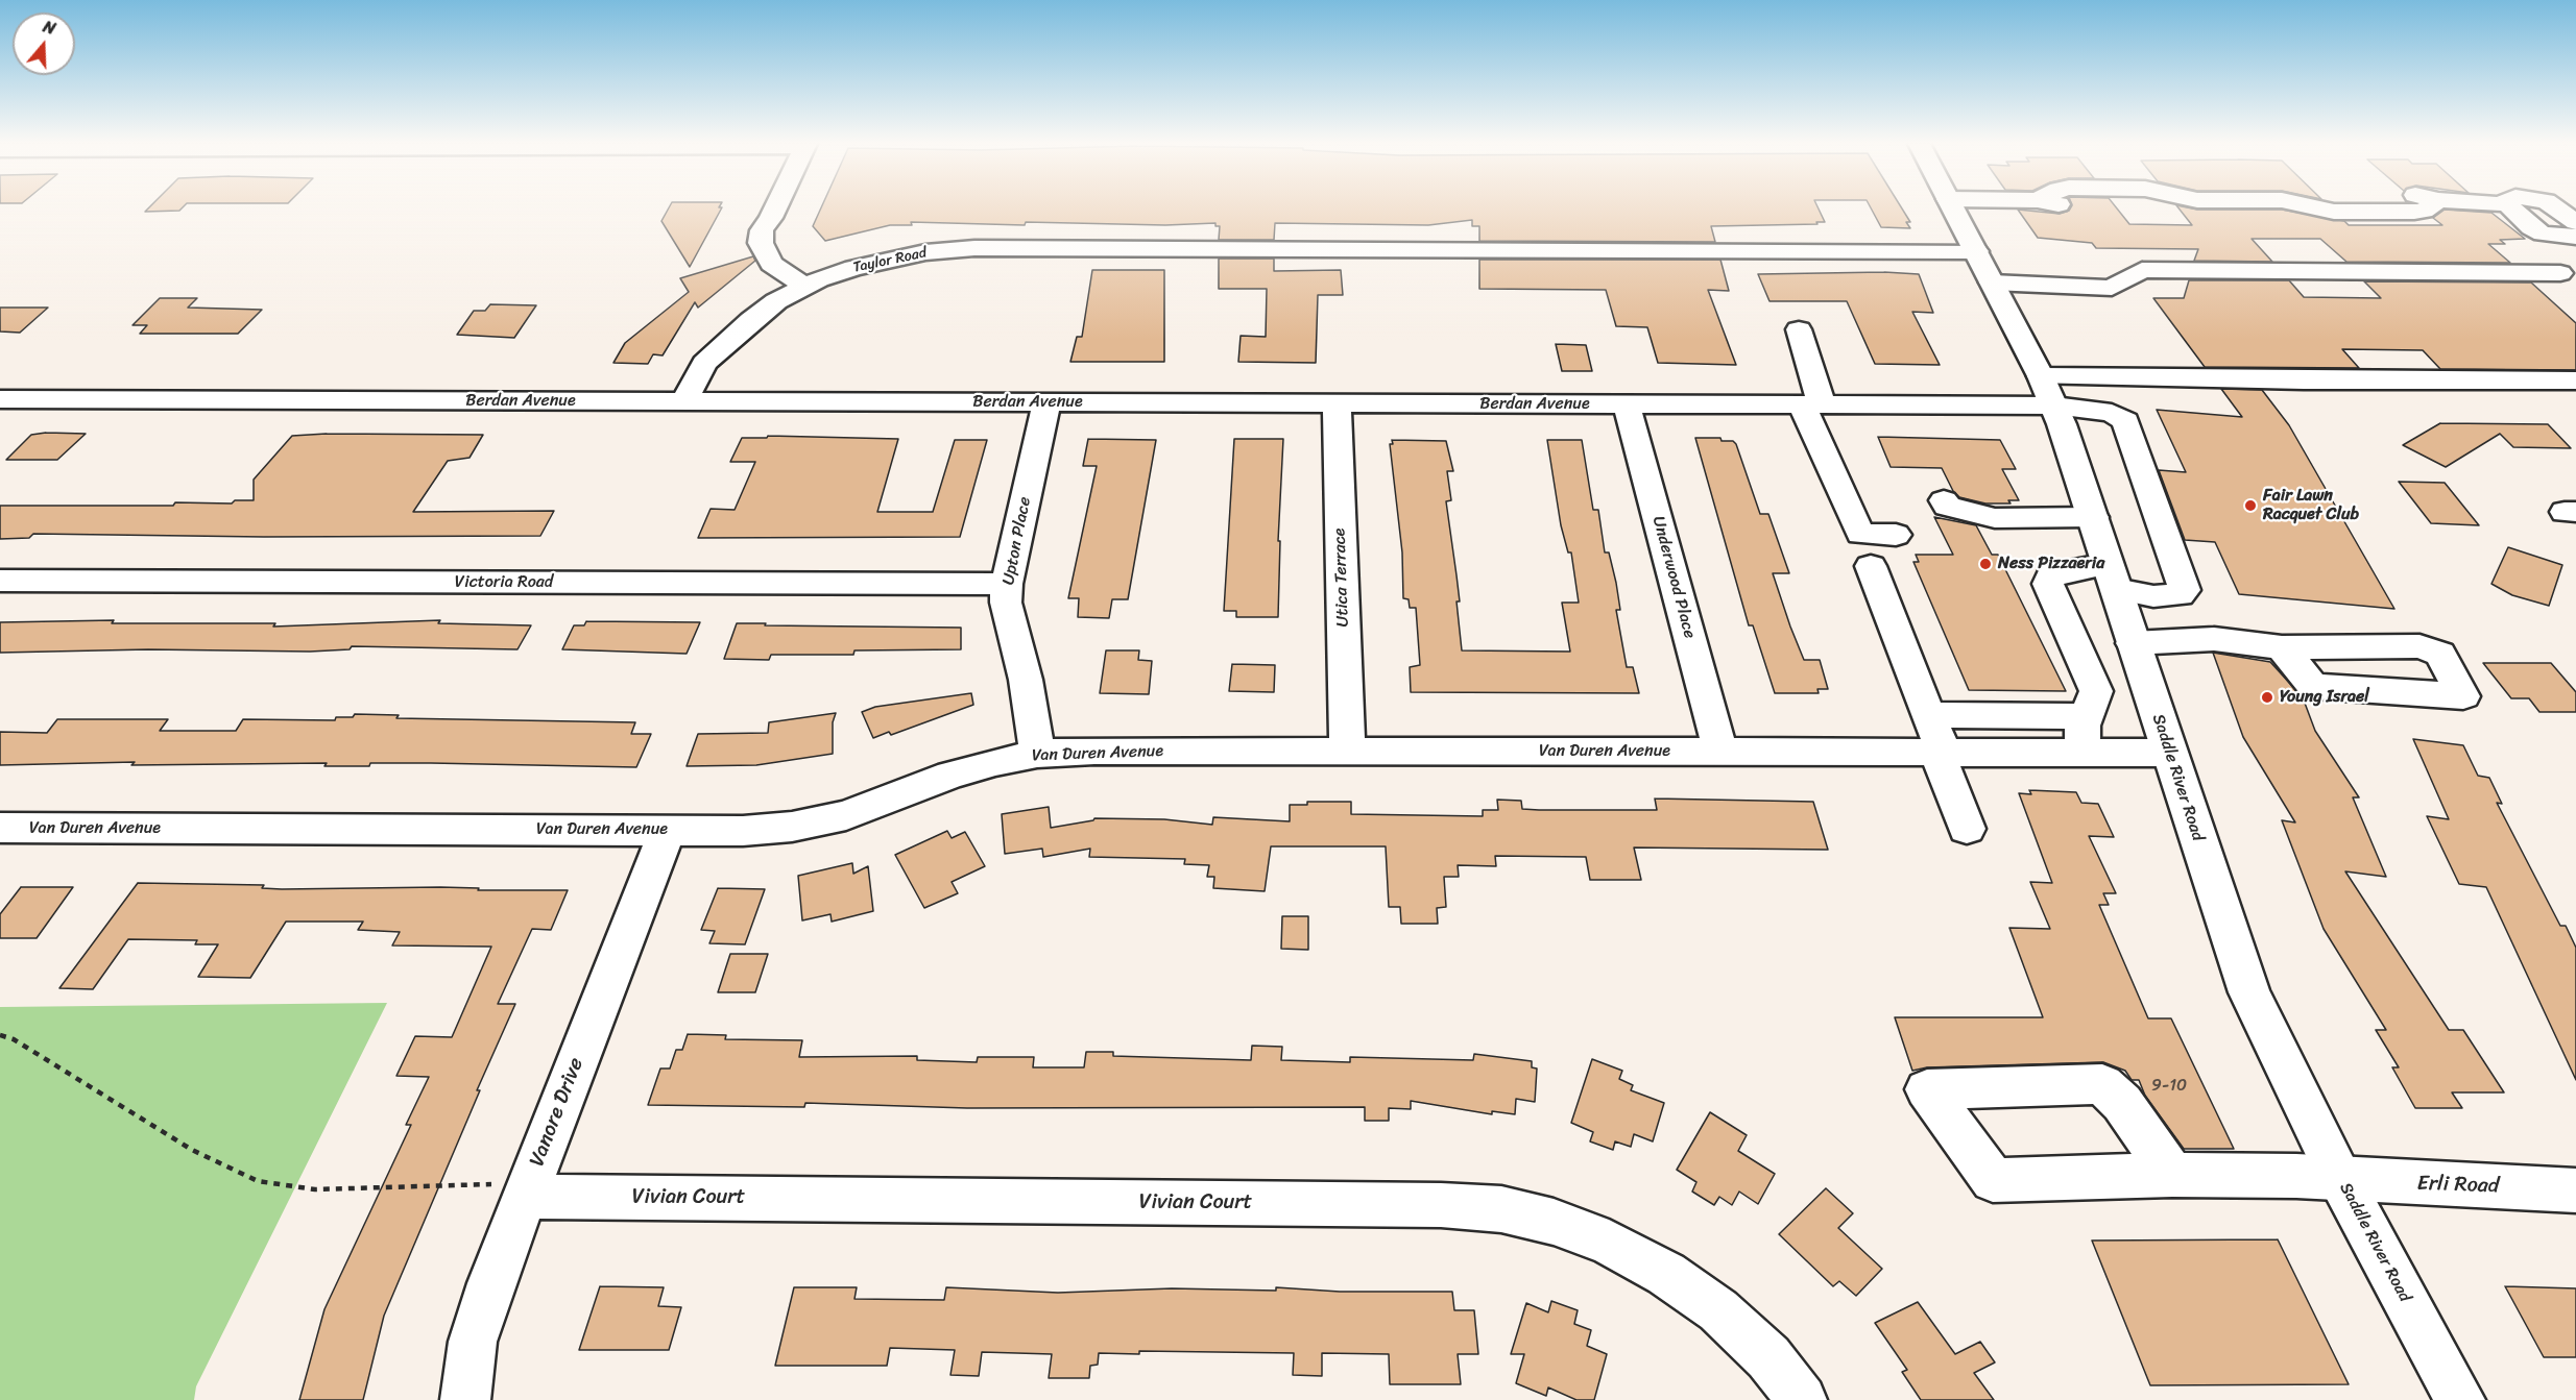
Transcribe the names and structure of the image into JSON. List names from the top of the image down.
{
  "streets": {
    "street": [
      "Taylor Road",
      "Berdan Avenue",
      "Upton Place",
      "Utica Terrace",
      "Underwood Place",
      "Victoria Road",
      "Van Duren Avenue",
      "Saddle River Road",
      "Vanore Drive",
      "Erli Road",
      "Vivian Court"
    ]
  },
  "crossings": [
    ["Taylor Road", "Berdan Avenue"],
    ["Taylor Road", "Saddle River Road"],
    ["Berdan Avenue", "Upton Place"],
    ["Berdan Avenue", "Utica Terrace"],
    ["Berdan Avenue", "Underwood Place"],
    ["Berdan Avenue", "Saddle River Road"],
    ["Upton Place", "Victoria Road"],
    ["Upton Place", "Van Duren Avenue"],
    ["Utica Terrace", "Van Duren Avenue"],
    ["Underwood Place", "Van Duren Avenue"],
    ["Van Duren Avenue", "Saddle River Road"],
    ["Van Duren Avenue", "Vanore Drive"],
    ["Saddle River Road", "Erli Road"],
    ["Vanore Drive", "Vivian Court"]
  ],
  "places": ["Fair Lawn Racquet Club", "Ness Pizzaeria", "Young Israel"],
  "house_numbers": ["9-10"],
  "north": "top"
}
